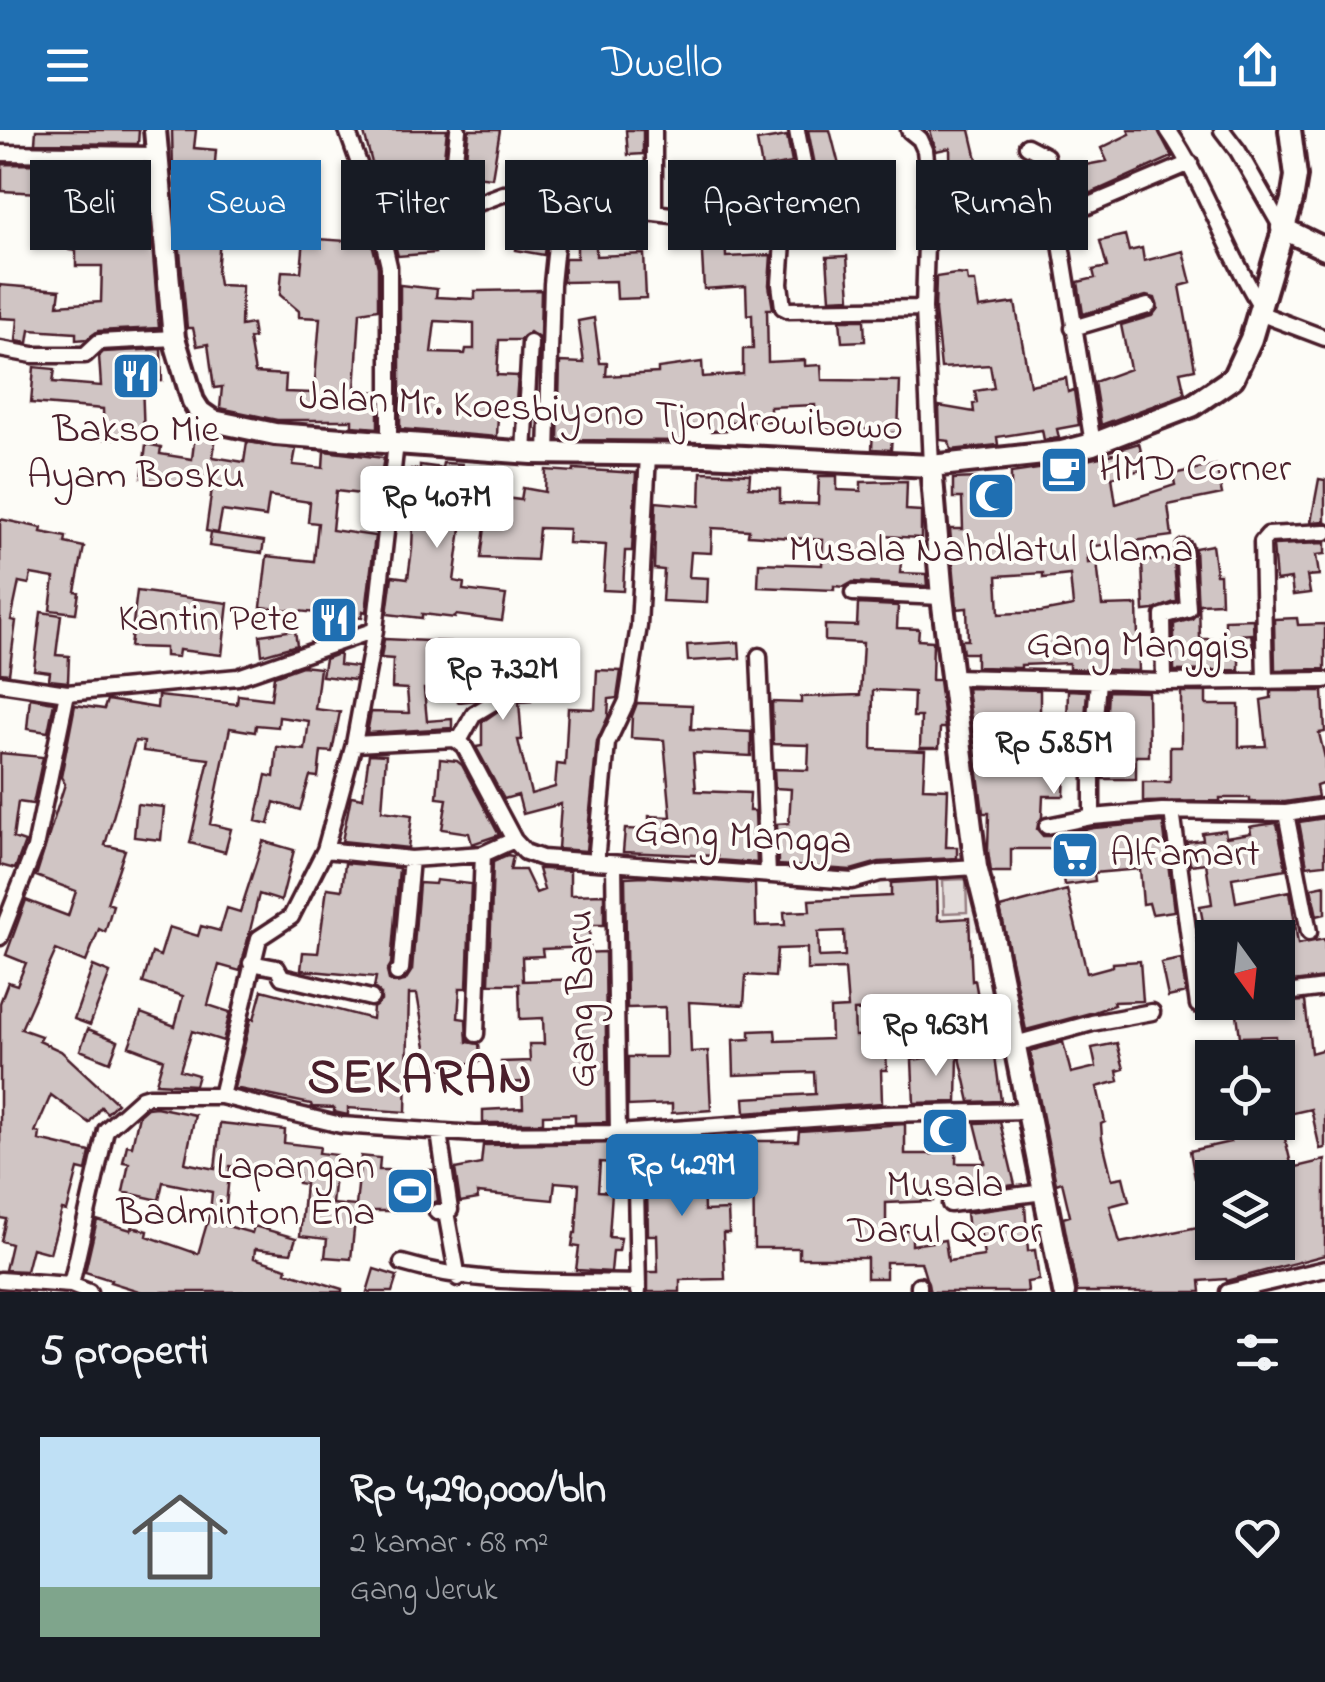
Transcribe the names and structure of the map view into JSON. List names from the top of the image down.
{
  "streets": {
    "main road": ["Jalan Mr. Koesbiyono Tjondrowibowo"],
    "street": ["Gang Manggis", "Gang Mangga", "Gang Baru"]
  },
  "crossings": [
    ["Gang Mangga", "Gang Baru"]
  ],
  "districts": ["SEKARAN"],
  "places": {
    "restaurant": ["Bakso Mie Ayam Bosku", "Kantin Pete"],
    "cafe": ["HMD Corner"],
    "mosque": ["Musala Nahdlatul Ulama", "Musala Darul Qoror"],
    "supermarket": ["Alfamart"],
    "sports": ["Lapangan Badminton Ena"]
  },
  "north": "bottom",
  "page": {
    "header": "Dwello",
    "chip": [
      "Beli",
      "Sewa",
      "Filter",
      "Baru",
      "Apartemen",
      "Rumah"
    ],
    "price": [
      "Rp 4.07M",
      "Rp 7.32M",
      "Rp 5.85M",
      "Rp 9.63M",
      "Rp 4.29M"
    ],
    "heading": "5 properti",
    "list": [
      {
        "name": "Rp 4,290,000/bln",
        "note": "2 kamar · 68 m² · Gang Jeruk"
      }
    ]
  }
}
